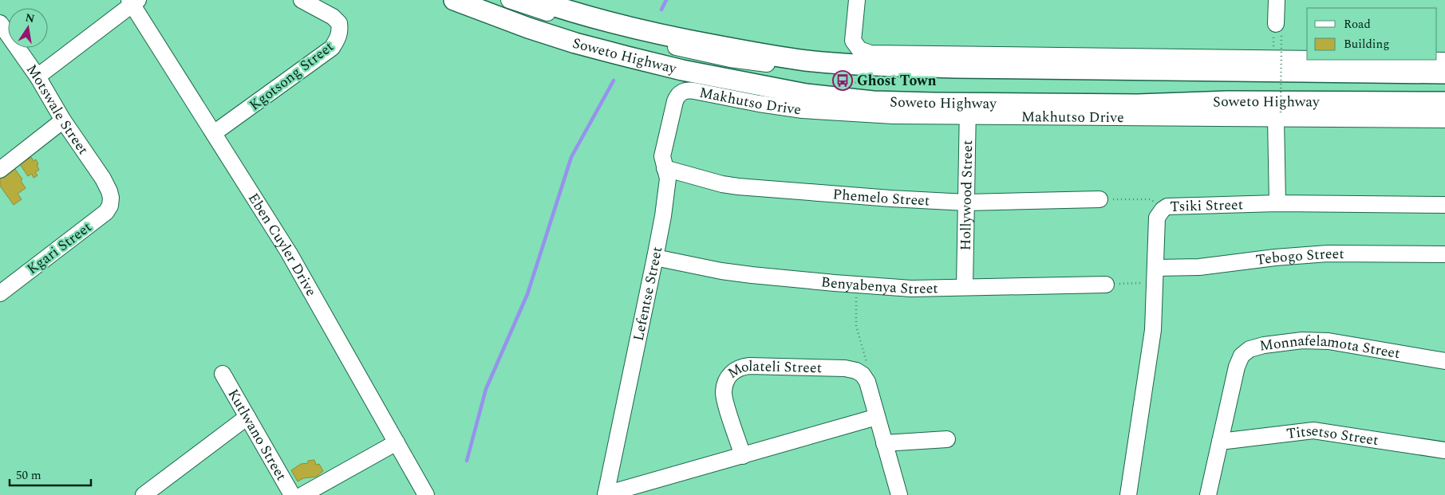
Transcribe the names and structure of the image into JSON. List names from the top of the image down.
{
  "streets": {
    "main road": ["Soweto Highway"],
    "street": [
      "Kgotsong Street",
      "Makhutso Drive",
      "Motswale Street",
      "Hollywood Street",
      "Phemelo Street",
      "Tsiki Street",
      "Eben Cuyler Drive",
      "Kgari Street",
      "Tebogo Street",
      "Benyabenya Street",
      "Lefentse Street",
      "Monnafelamota Street",
      "Molateli Street",
      "Kutlwano Street",
      "Titsetso Street"
    ]
  },
  "crossings": [
    ["Soweto Highway", "Makhutso Drive"],
    ["Soweto Highway", "Hollywood Street"],
    ["Kgotsong Street", "Eben Cuyler Drive"],
    ["Makhutso Drive", "Hollywood Street"],
    ["Makhutso Drive", "Lefentse Street"],
    ["Motswale Street", "Kgari Street"],
    ["Hollywood Street", "Phemelo Street"],
    ["Hollywood Street", "Benyabenya Street"],
    ["Phemelo Street", "Lefentse Street"],
    ["Tsiki Street", "Tebogo Street"],
    ["Benyabenya Street", "Lefentse Street"],
    ["Monnafelamota Street", "Titsetso Street"]
  ],
  "places": {
    "bus stop": ["Ghost Town"]
  },
  "legend": ["Road", "Building"],
  "scale_bar": "50 m",
  "north": "top"
}
